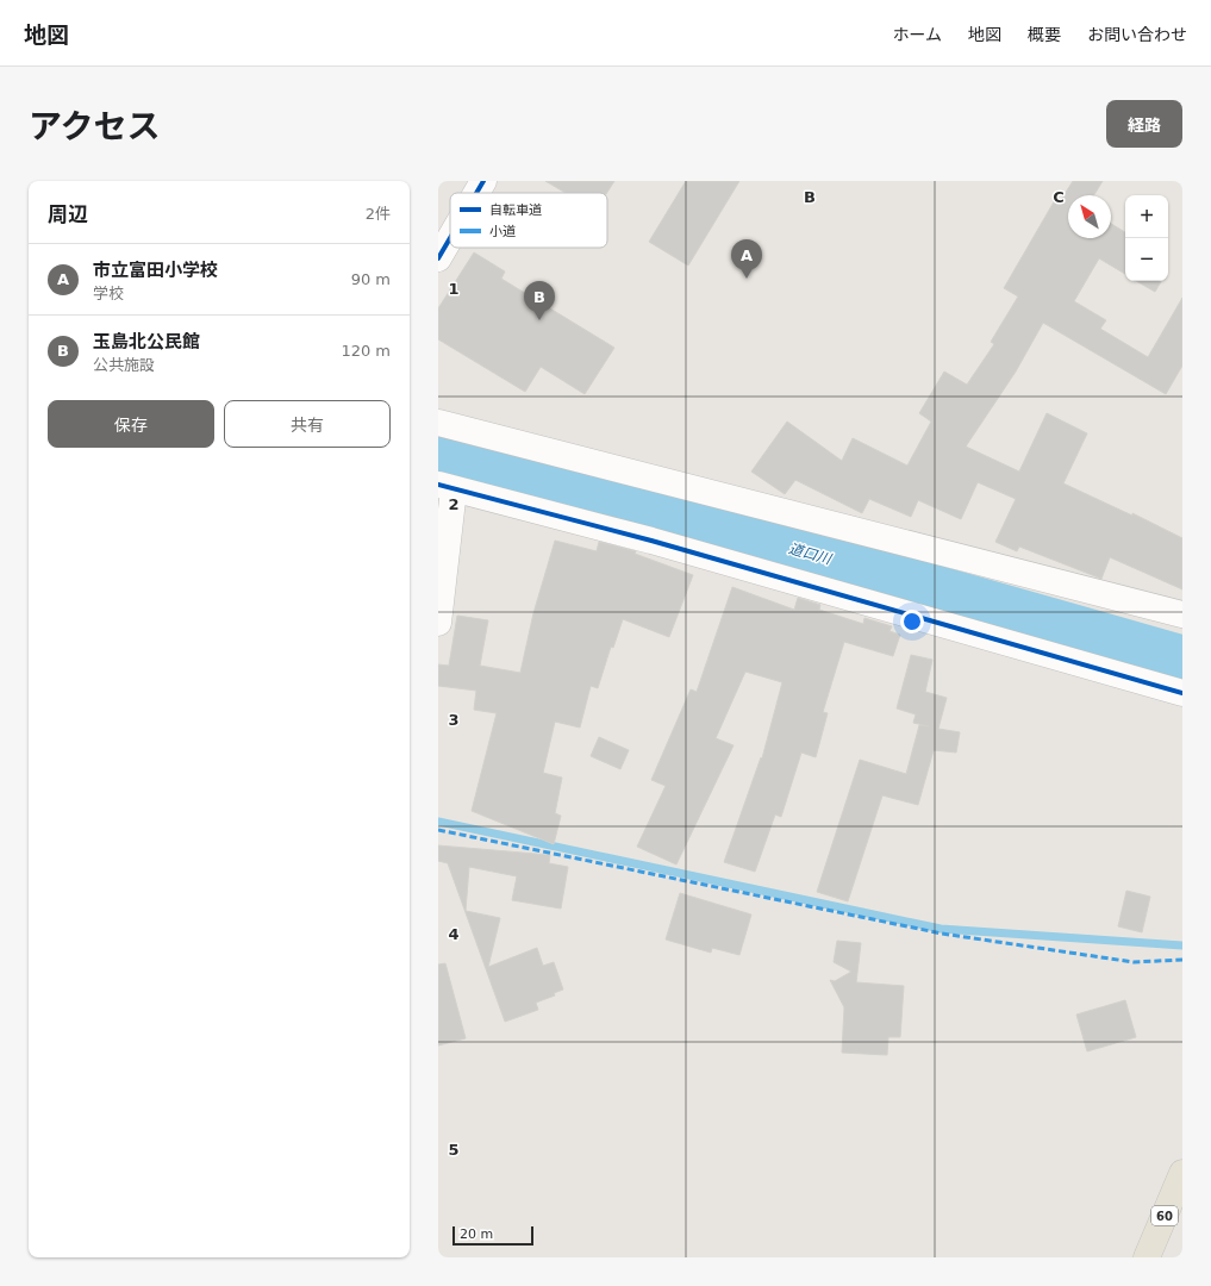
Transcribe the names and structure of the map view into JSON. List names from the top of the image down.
{
  "streets": {
    "main road": ["60"]
  },
  "water": ["道口川"],
  "legend": ["自転車道", "小道"],
  "scale_bar": "20 m",
  "north": "top left",
  "page": {
    "header": "地図",
    "nav": [
      "ホーム",
      "地図",
      "概要",
      "お問い合わせ"
    ],
    "title": "アクセス",
    "buttons": [
      "経路",
      ["保存", "共有"]
    ],
    "heading": ["周辺", "2件"],
    "map_buttons": ["+", "−"],
    "pins": ["A", "B"],
    "list": [
      {
        "mark": "A",
        "name": "市立富田小学校",
        "note": "学校",
        "value": "90 m"
      },
      {
        "mark": "B",
        "name": "玉島北公民館",
        "note": "公共施設",
        "value": "120 m"
      }
    ],
    "scale": "20 m"
  },
  "grid": {
    "columns": ["B", "C"],
    "rows": [
      "1",
      "2",
      "3",
      "4",
      "5"
    ]
  }
}
